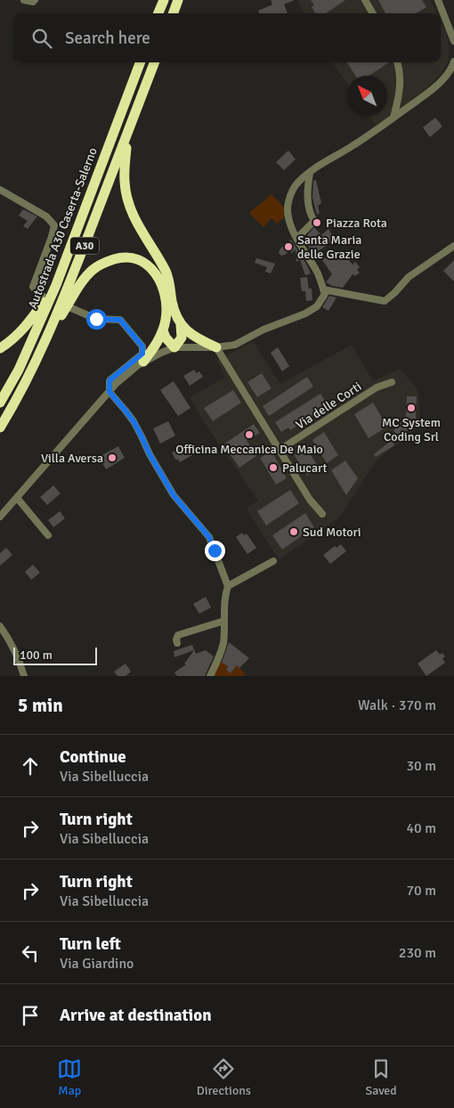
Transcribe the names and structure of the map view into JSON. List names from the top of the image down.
{
  "streets": {
    "highway": ["Autostrada A30 Caserta-Salerno", "A30"],
    "street": ["Via delle Corti"]
  },
  "places": [
    "Piazza Rota",
    "Santa Maria delle Grazie",
    "MC System Coding Srl",
    "Officina Meccanica De Maio",
    "Villa Aversa",
    "Palucart",
    "Sud Motori"
  ],
  "scale_bar": "100 m",
  "north": "top left",
  "page": {
    "search": "Search here",
    "scale": "100 m",
    "heading": ["5 min", "Walk · 370 m"],
    "list": [
      ["Continue", "Via Sibelluccia", "30 m"],
      ["Turn right", "Via Sibelluccia", "40 m"],
      ["Turn right", "Via Sibelluccia", "70 m"],
      ["Turn left", "Via Giardino", "230 m"],
      "Arrive at destination"
    ],
    "nav": ["Map", "Directions", "Saved"]
  }
}
